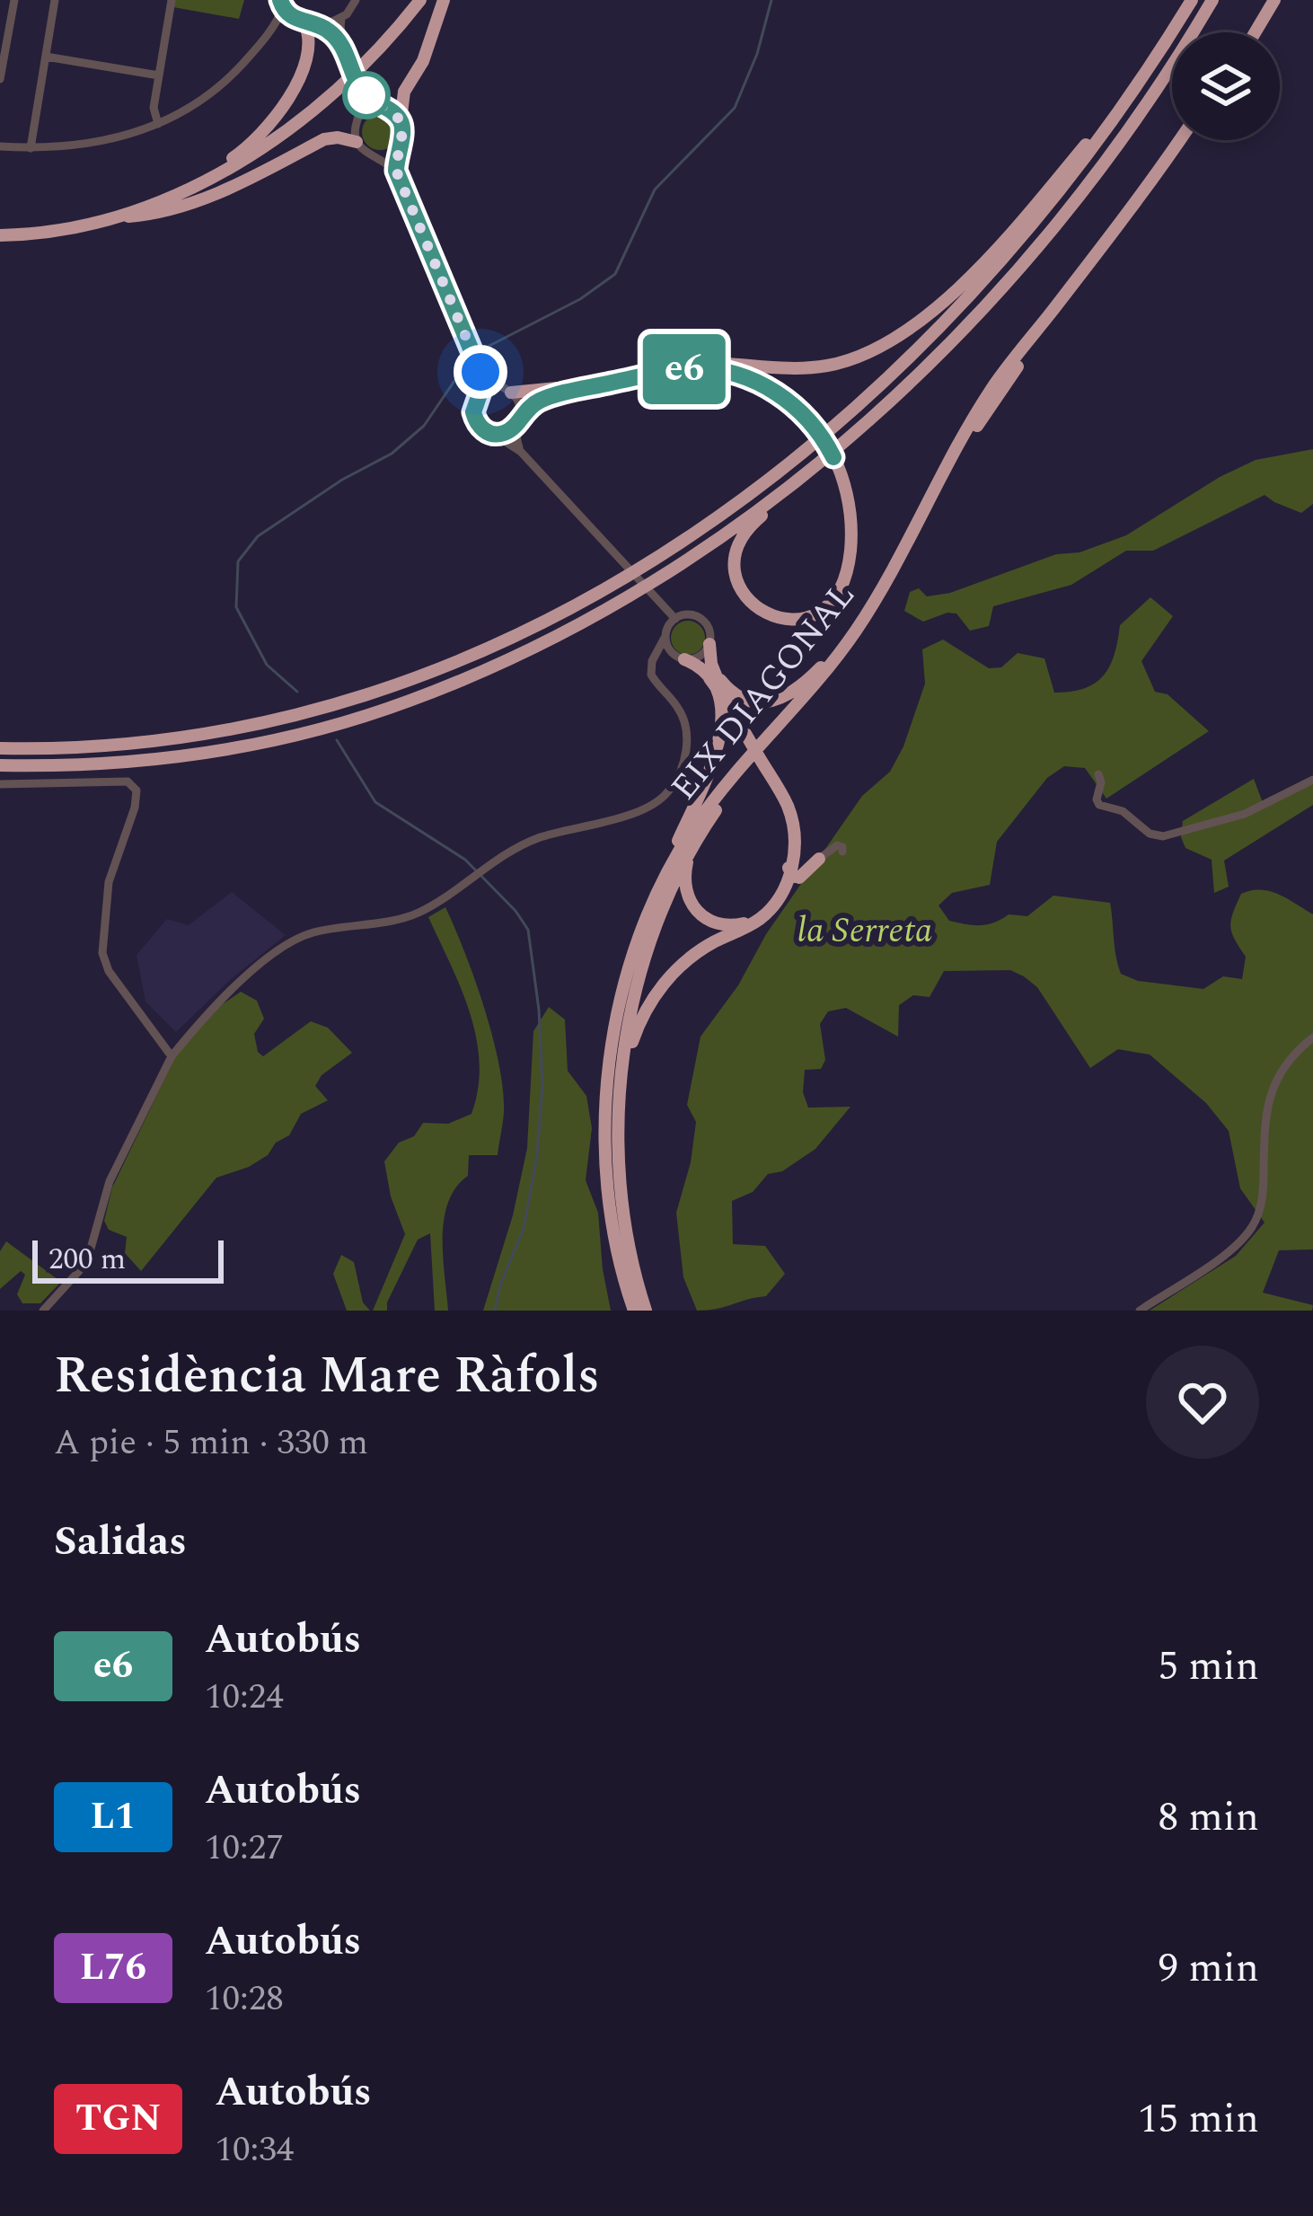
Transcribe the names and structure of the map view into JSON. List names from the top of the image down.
{
  "streets": {
    "highway": ["EIX DIAGONAL"]
  },
  "parks": ["la Serreta"],
  "lines": ["bus line e6"],
  "scale_bar": "200 m",
  "page": {
    "on_map": "e6",
    "scale": "200 m",
    "heading": [
      ["Residència Mare Ràfols", "A pie · 5 min · 330 m"],
      "Salidas"
    ],
    "list": [
      {
        "mark": "e6",
        "name": "Autobús",
        "note": "10:24",
        "value": "5 min"
      },
      {
        "mark": "L1",
        "name": "Autobús",
        "note": "10:27",
        "value": "8 min"
      },
      {
        "mark": "L76",
        "name": "Autobús",
        "note": "10:28",
        "value": "9 min"
      },
      {
        "mark": "TGN",
        "name": "Autobús",
        "note": "10:34",
        "value": "15 min"
      }
    ]
  }
}
